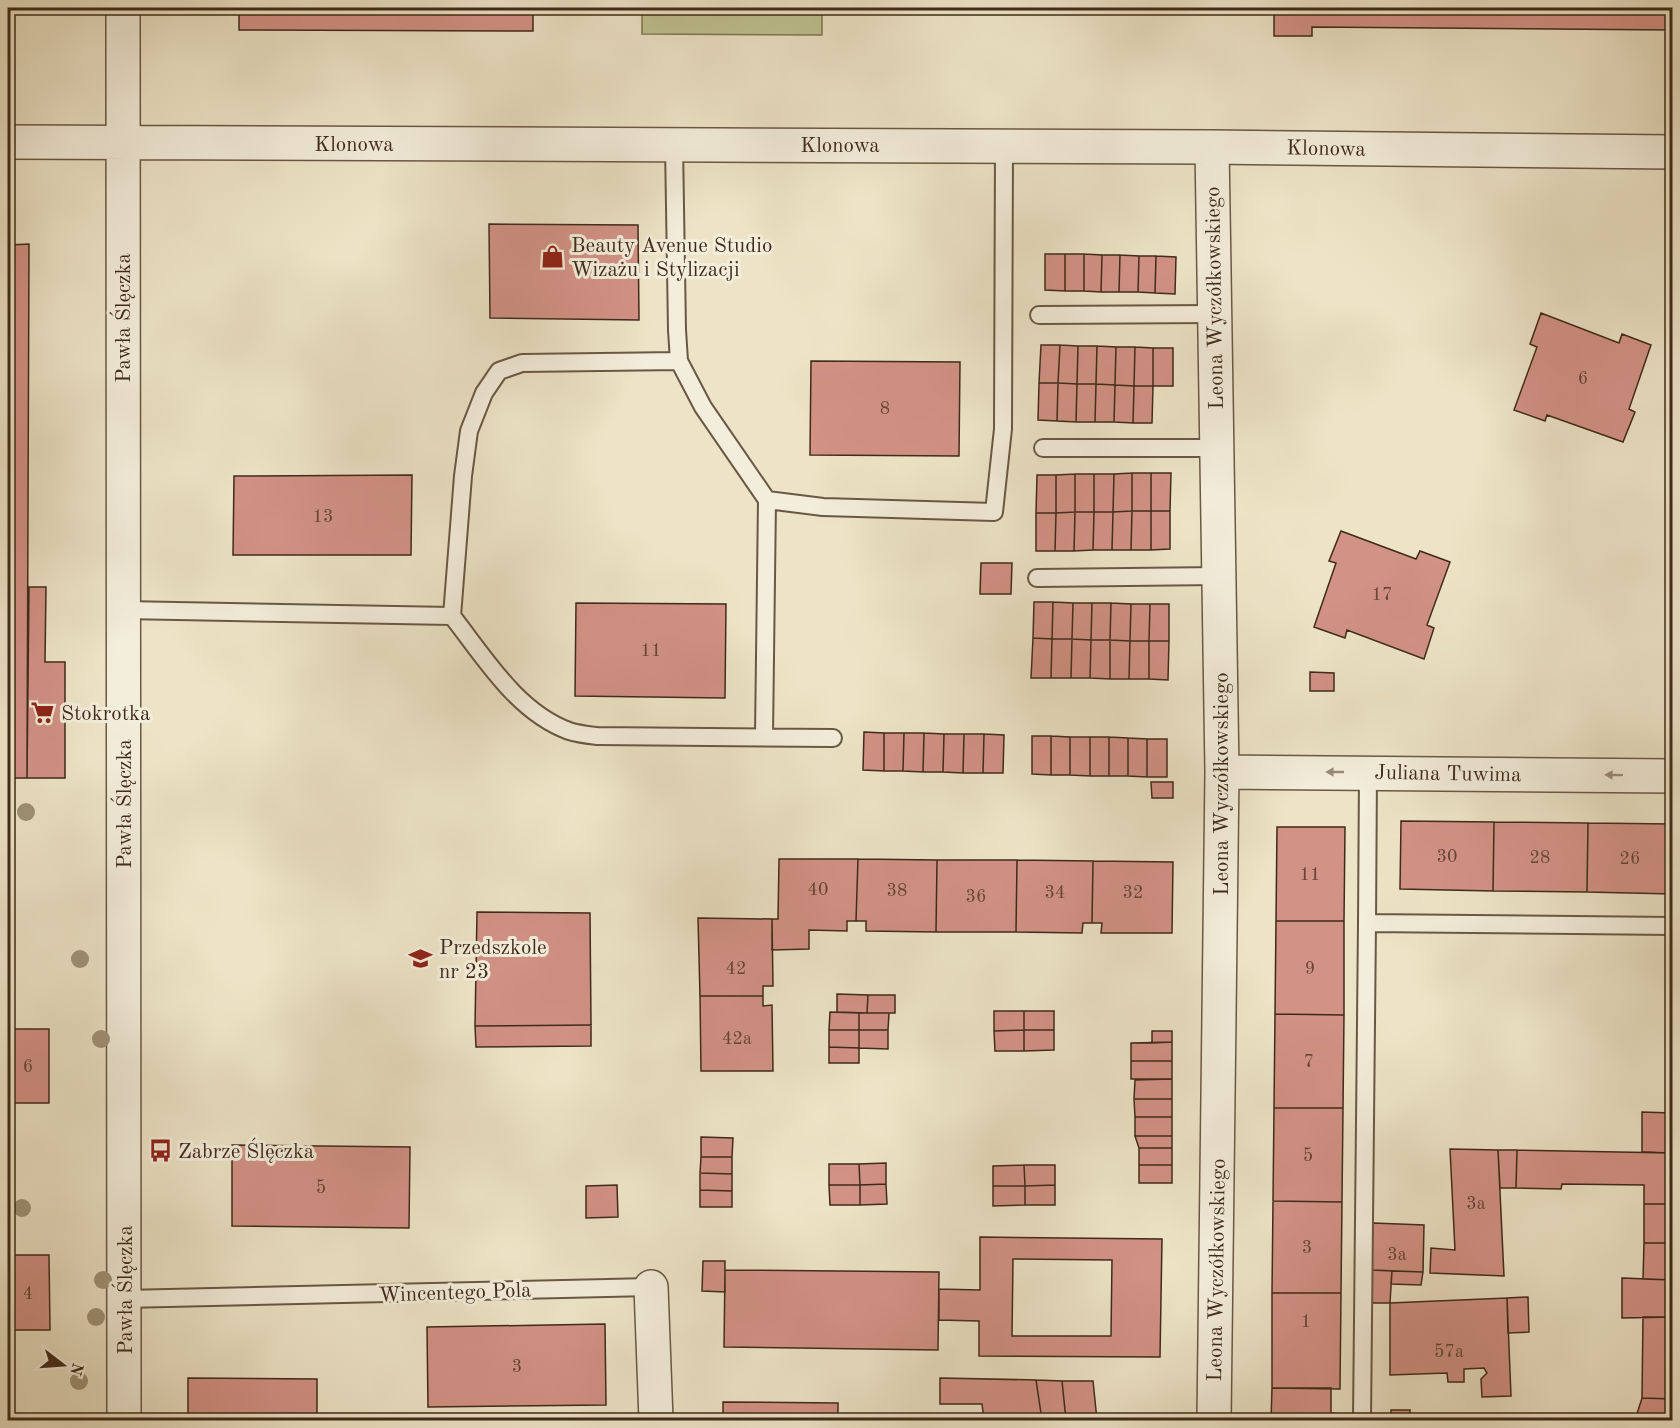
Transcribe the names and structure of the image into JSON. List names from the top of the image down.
{
  "streets": {
    "street": [
      "Klonowa",
      "Leona Wyczółkowskiego",
      "Pawła Ślęczka",
      "Juliana Tuwima",
      "Wincentego Pola"
    ]
  },
  "crossings": [
    ["Klonowa", "Leona Wyczółkowskiego"],
    ["Klonowa", "Pawła Ślęczka"],
    ["Leona Wyczółkowskiego", "Juliana Tuwima"],
    ["Pawła Ślęczka", "Wincentego Pola"]
  ],
  "one_way": ["Juliana Tuwima"],
  "places": {
    "shop": ["Beauty Avenue Studio Wizażu i Stylizacji"],
    "supermarket": ["Stokrotka"],
    "school or university": ["Przedszkole nr 23"],
    "bus stop": ["Zabrze Ślęczka"]
  },
  "house_numbers": [
    "6",
    "8",
    "13",
    "17",
    "11",
    "30",
    "28",
    "26",
    "11",
    "40",
    "38",
    "34",
    "32",
    "36",
    "42",
    "9",
    "42a",
    "7",
    "6",
    "5",
    "5",
    "3a",
    "3",
    "3a",
    "4",
    "1",
    "57a",
    "3"
  ],
  "north": "right"
}
